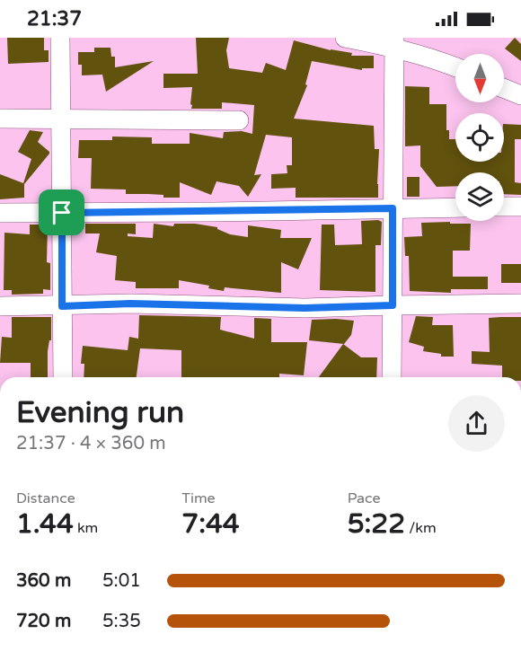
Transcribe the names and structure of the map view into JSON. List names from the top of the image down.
{
  "north": "bottom",
  "page": {
    "status": "21:37",
    "heading": ["Evening run", "21:37 · 4 × 360 m"],
    "stats": [
      ["Distance", "1.44 km"],
      ["Time", "7:44"],
      ["Pace", "5:22 /km"]
    ],
    "list": [
      {
        "name": "360 m",
        "note": "5:01"
      },
      {
        "name": "720 m",
        "note": "5:35"
      }
    ]
  }
}
